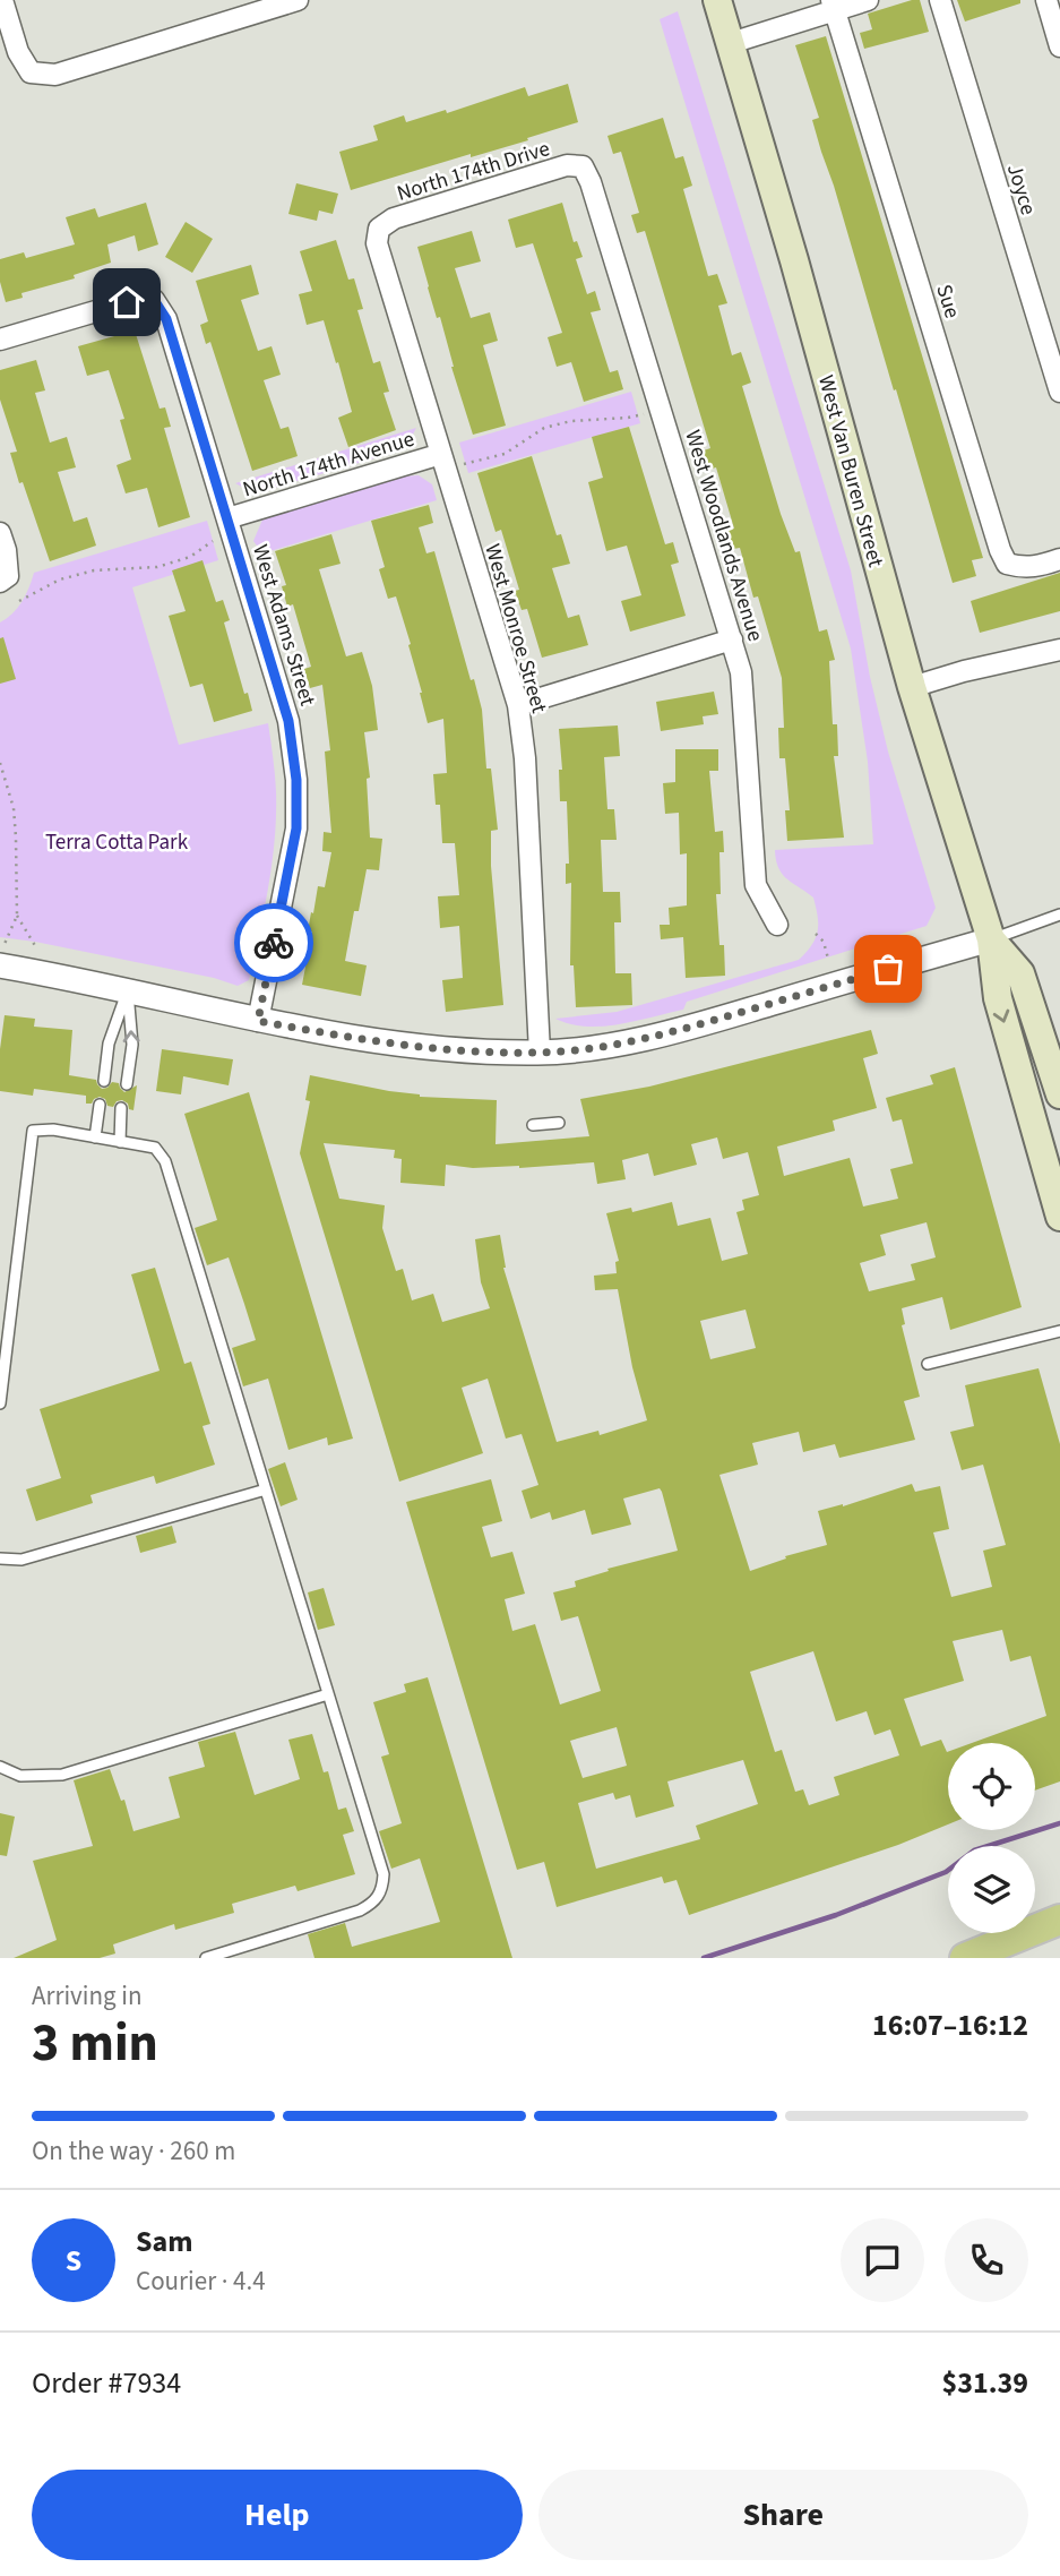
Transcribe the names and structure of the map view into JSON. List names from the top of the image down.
{
  "streets": {
    "main road": ["West Van Buren Street"],
    "street": [
      "North 174th Drive",
      "Joyce",
      "Sue",
      "North 174th Avenue",
      "West Woodlands Avenue",
      "West Adams Street",
      "West Monroe Street"
    ]
  },
  "crossings": [
    ["North 174th Drive", "West Woodlands Avenue"],
    ["North 174th Drive", "West Monroe Street"],
    ["North 174th Avenue", "West Adams Street"],
    ["North 174th Avenue", "West Monroe Street"]
  ],
  "parks": ["Terra Cotta Park"],
  "page": {
    "heading": ["3 min", "Arriving in", "16:07–16:12"],
    "panel": [
      "Sam",
      "Courier · 4.4",
      "Order #7934",
      "$31.39"
    ],
    "bar": "On the way · 260 m",
    "round": "S",
    "buttons": ["Help", "Share"]
  }
}
